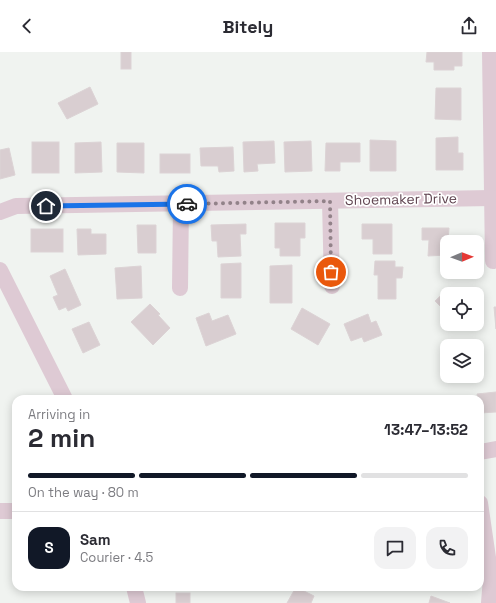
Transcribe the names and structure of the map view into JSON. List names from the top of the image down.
{
  "streets": {
    "street": ["Shoemaker Drive"]
  },
  "north": "right",
  "page": {
    "header": "Bitely",
    "heading": ["2 min", "Arriving in", "13:47–13:52"],
    "panel": ["Sam", "Courier · 4.5"],
    "bar": "On the way · 80 m",
    "round": "S"
  }
}
